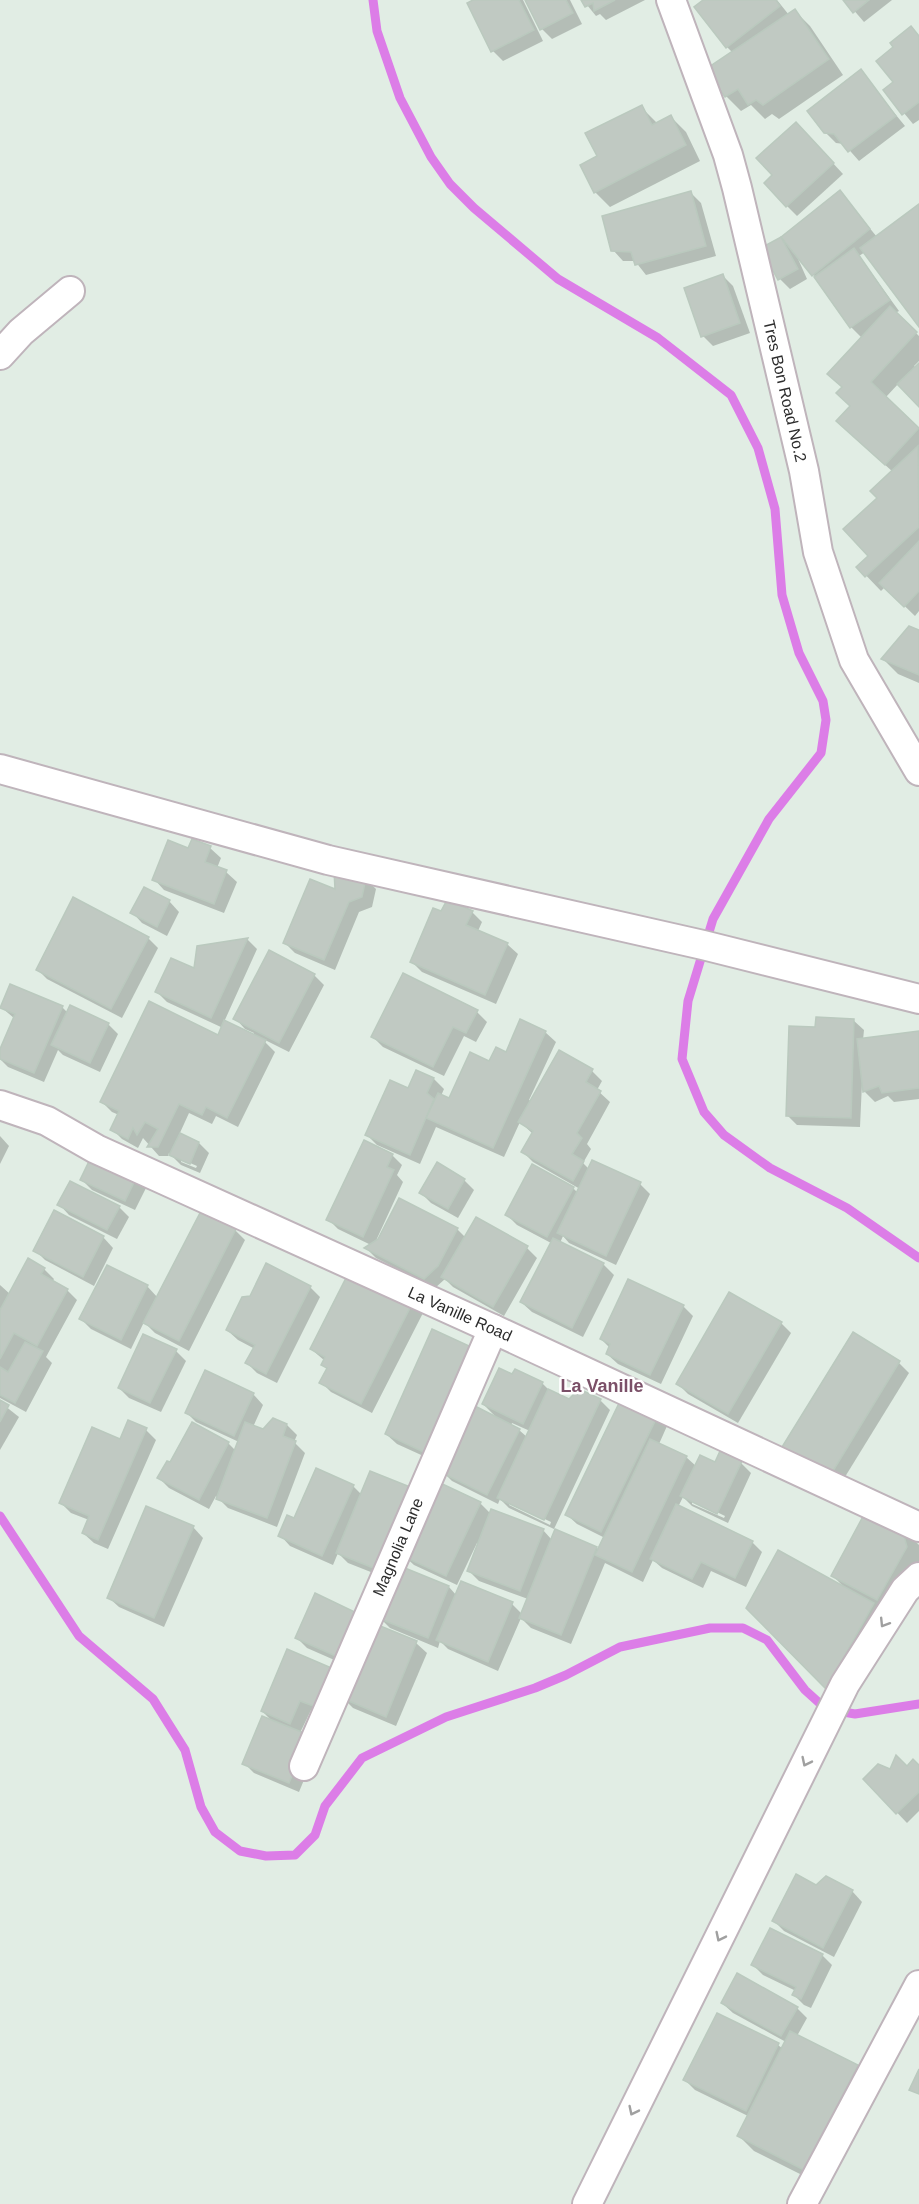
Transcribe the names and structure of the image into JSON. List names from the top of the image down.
{
  "streets": {
    "street": ["Tres Bon Road No.2", "La Vanille Road", "Magnolia Lane"]
  },
  "crossings": [
    ["La Vanille Road", "Magnolia Lane"]
  ],
  "districts": ["La Vanille"]
}
